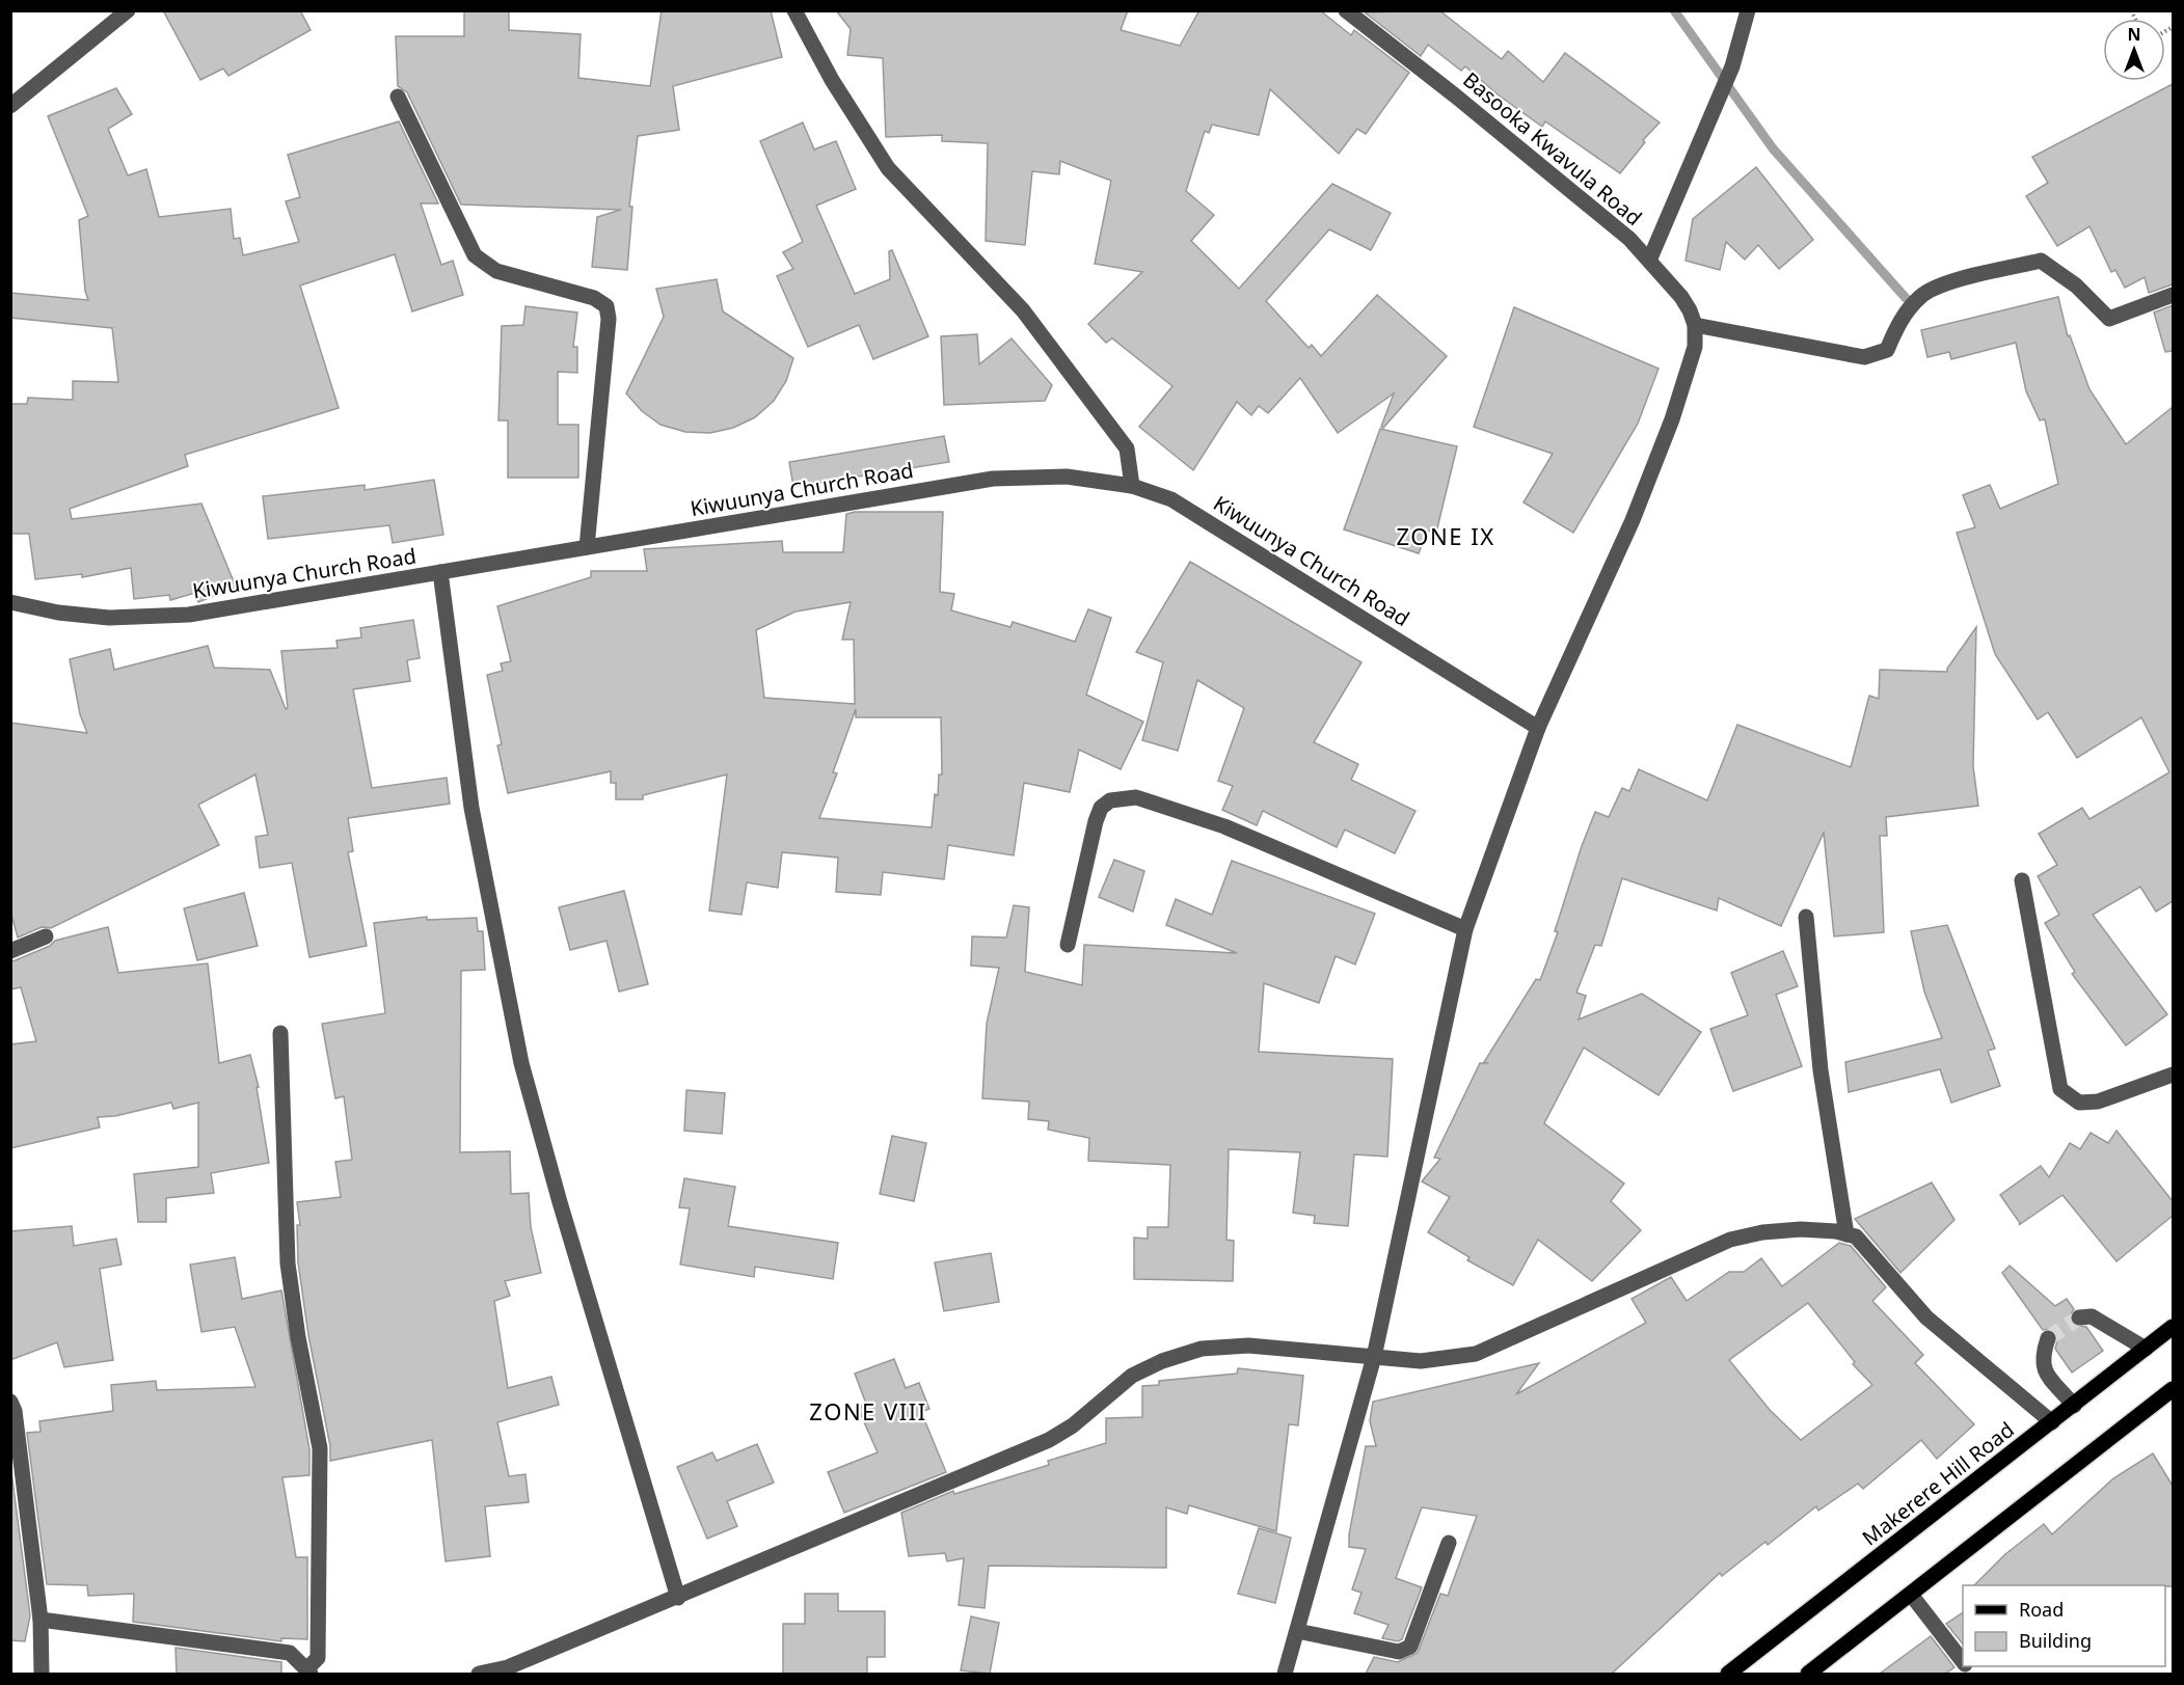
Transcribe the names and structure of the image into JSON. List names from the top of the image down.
{
  "streets": {
    "main road": ["Makerere Hill Road"],
    "street": ["Basooka Kwavula Road", "Kiwuunya Church Road"]
  },
  "crossings": [
    ["Basooka Kwavula Road", "Kiwuunya Church Road"]
  ],
  "districts": ["ZONE IX", "ZONE VIII"],
  "legend": ["Road", "Building"],
  "north": "top"
}
